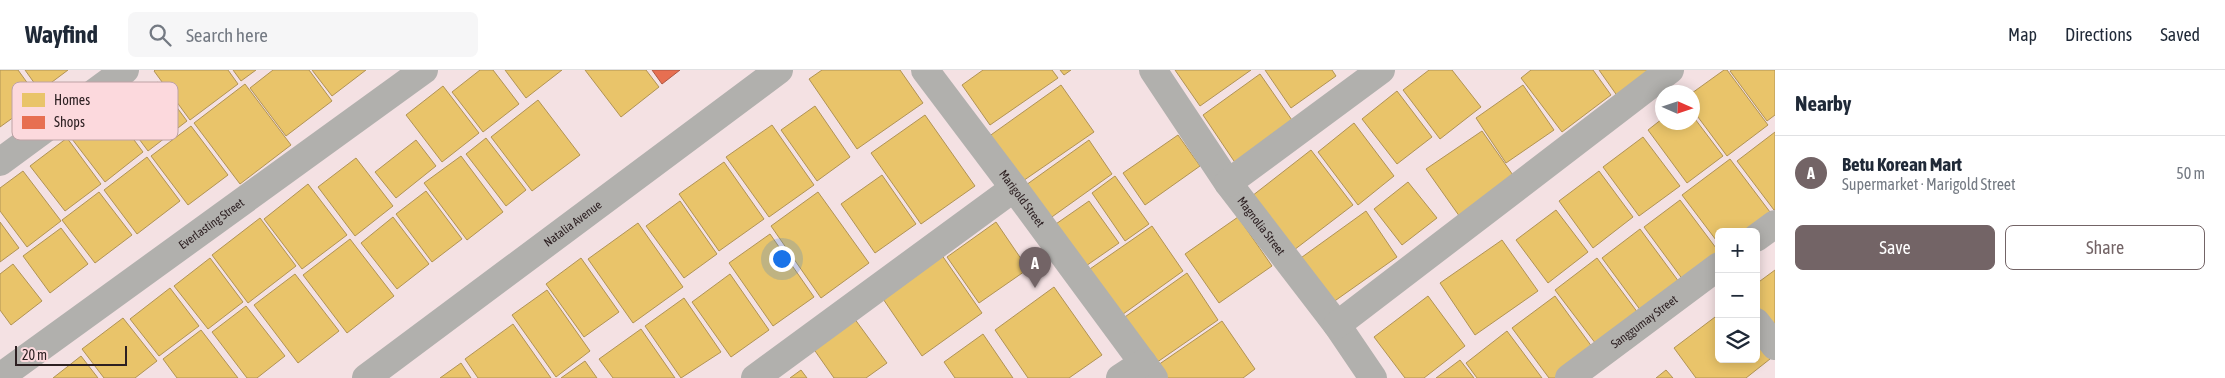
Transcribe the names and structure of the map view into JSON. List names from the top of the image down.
{
  "streets": {
    "street": [
      "Marigold Street",
      "Everlasting Street",
      "Natalia Avenue",
      "Magnolia Street",
      "Sanggumay Street"
    ]
  },
  "legend": ["Homes", "Shops"],
  "scale_bar": "20 m",
  "north": "right",
  "page": {
    "header": "Wayfind",
    "search": "Search here",
    "nav": ["Map", "Directions", "Saved"],
    "heading": "Nearby",
    "list": [
      {
        "mark": "A",
        "name": "Betu Korean Mart",
        "note": "Supermarket · Marigold Street",
        "value": "50 m"
      }
    ],
    "buttons": ["Save", "Share"],
    "map_buttons": ["+", "−"],
    "pins": "A",
    "scale": "20 m"
  }
}
